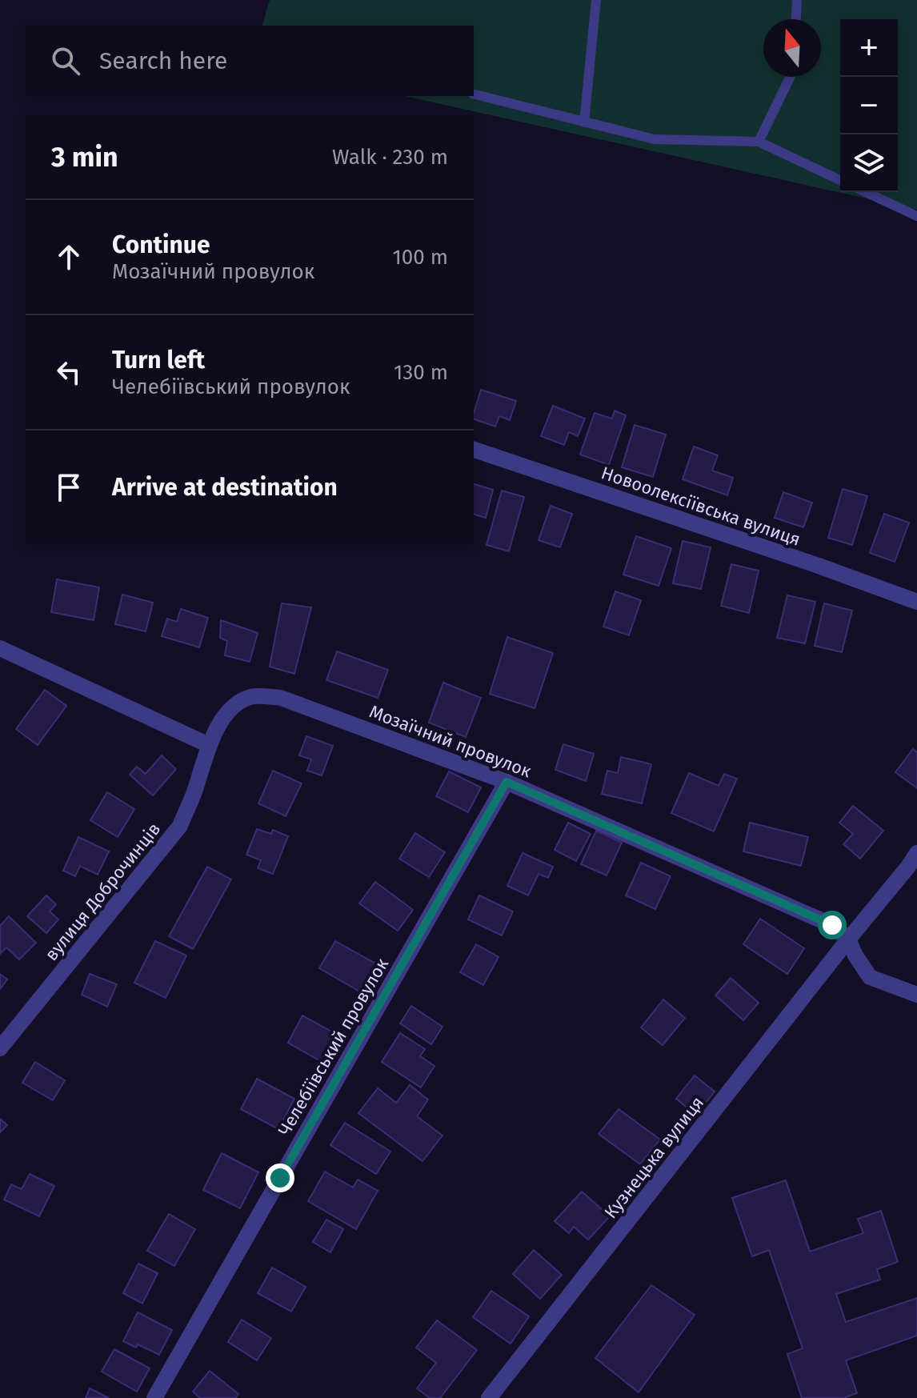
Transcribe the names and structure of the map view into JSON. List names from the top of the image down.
{
  "streets": {
    "street": [
      "Новоолексіївська вулиця",
      "Мозаїчний провулок",
      "вулиця Доброчинців",
      "Челебіївський провулок",
      "Кузнецька вулиця"
    ]
  },
  "crossings": [
    ["Мозаїчний провулок", "вулиця Доброчинців"],
    ["Мозаїчний провулок", "Челебіївський провулок"],
    ["Мозаїчний провулок", "Кузнецька вулиця"]
  ],
  "north": "top",
  "page": {
    "map_buttons": ["+", "−"],
    "search": "Search here",
    "heading": ["3 min", "Walk · 230 m"],
    "list": [
      ["Continue", "Мозаїчний провулок", "100 m"],
      ["Turn left", "Челебіївський провулок", "130 m"],
      "Arrive at destination"
    ]
  }
}
